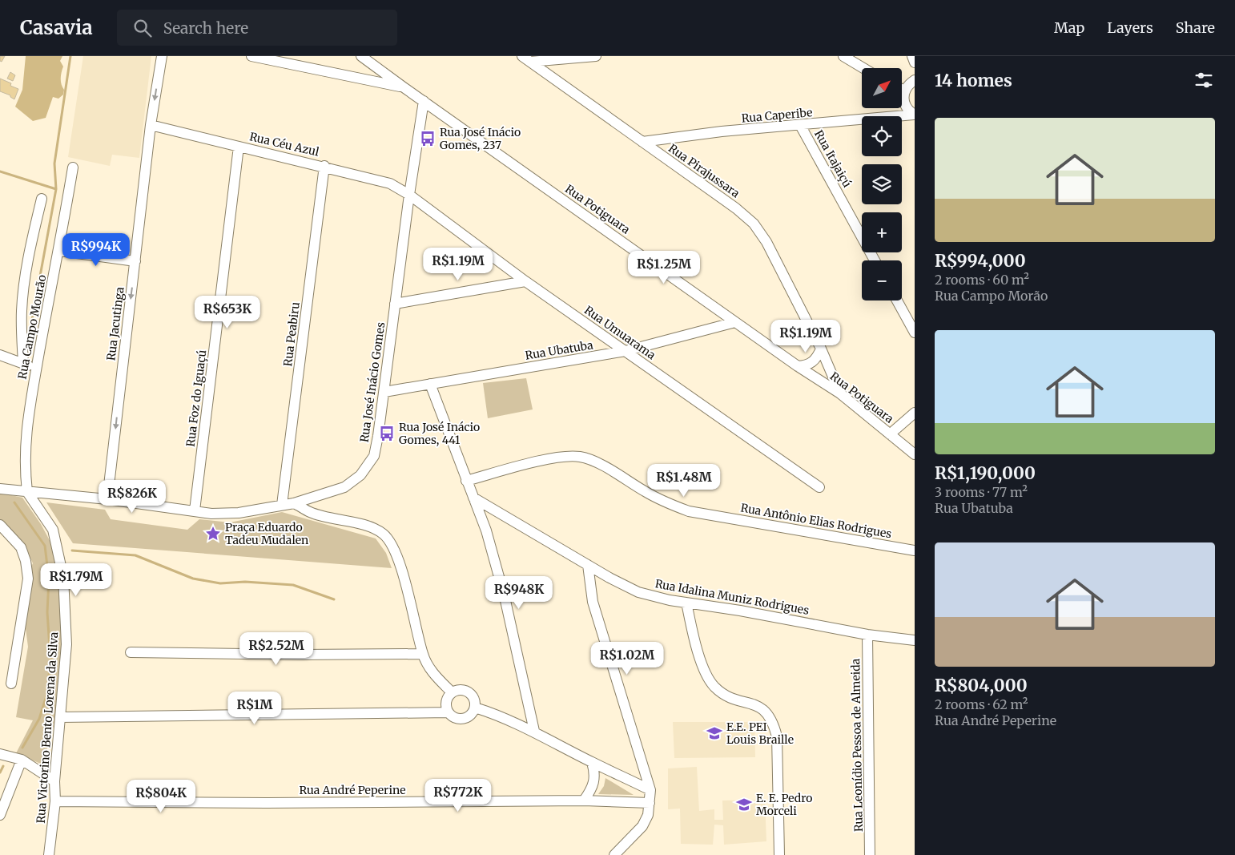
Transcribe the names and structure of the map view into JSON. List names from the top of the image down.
{
  "streets": {
    "street": [
      "Rua Caperibe",
      "Rua Céu Azul",
      "Rua Itajaiçú",
      "Rua Pirajussara",
      "Rua Potiguara",
      "Rua Jacutinga",
      "Rua Campo Mourão",
      "Rua Umuarama",
      "Rua Peabiru",
      "Rua Ubatuba",
      "Rua José Inácio Gomes",
      "Rua Foz do Iguaçú",
      "Rua Antônio Elias Rodrigues",
      "Rua Idalina Muniz Rodrigues",
      "Rua Victorino Bento Lorena da Silva",
      "Rua Leonídio Pessoa de Almeida",
      "Rua André Peperine"
    ]
  },
  "crossings": [
    ["Rua Caperibe", "Rua Itajaiçú"],
    ["Rua Caperibe", "Rua Pirajussara"],
    ["Rua Céu Azul", "Rua Jacutinga"],
    ["Rua Céu Azul", "Rua Umuarama"],
    ["Rua Céu Azul", "Rua Peabiru"],
    ["Rua Céu Azul", "Rua José Inácio Gomes"],
    ["Rua Céu Azul", "Rua Foz do Iguaçú"],
    ["Rua Pirajussara", "Rua Potiguara"],
    ["Rua Potiguara", "Rua Ubatuba"],
    ["Rua Potiguara", "Rua José Inácio Gomes"],
    ["Rua Jacutinga", "Rua José Inácio Gomes"],
    ["Rua Campo Mourão", "Rua José Inácio Gomes"],
    ["Rua Campo Mourão", "Rua Victorino Bento Lorena da Silva"],
    ["Rua Umuarama", "Rua Ubatuba"],
    ["Rua Umuarama", "Rua José Inácio Gomes"],
    ["Rua Peabiru", "Rua José Inácio Gomes"],
    ["Rua Ubatuba", "Rua José Inácio Gomes"],
    ["Rua José Inácio Gomes", "Rua Foz do Iguaçú"],
    ["Rua José Inácio Gomes", "Rua Victorino Bento Lorena da Silva"],
    ["Rua Idalina Muniz Rodrigues", "Rua Leonídio Pessoa de Almeida"],
    ["Rua Victorino Bento Lorena da Silva", "Rua André Peperine"]
  ],
  "one_way": ["Rua Jacutinga"],
  "places": {
    "bus stop": ["Rua José Inácio Gomes, 237", "Rua José Inácio Gomes, 441"],
    "place": ["Praça Eduardo Tadeu Mudalen"],
    "school or university": ["E.E. PEI Louis Braille", "E. E. Pedro Morceli"]
  },
  "north": "top right",
  "page": {
    "header": "Casavia",
    "search": "Search here",
    "nav": ["Map", "Layers", "Share"],
    "heading": "14 homes",
    "map_buttons": ["+", "−"],
    "list": [
      {
        "name": "R$994,000",
        "note": "2 rooms · 60 m² · Rua Campo Morão"
      },
      {
        "name": "R$1,190,000",
        "note": "3 rooms · 77 m² · Rua Ubatuba"
      },
      {
        "name": "R$804,000",
        "note": "2 rooms · 62 m² · Rua André Peperine"
      }
    ],
    "price": [
      "R$994K",
      "R$1.19M",
      "R$1.25M",
      "R$653K",
      "R$1.19M",
      "R$1.48M",
      "R$826K",
      "R$1.79M",
      "R$948K",
      "R$2.52M",
      "R$1.02M",
      "R$1M",
      "R$772K",
      "R$804K"
    ]
  }
}
